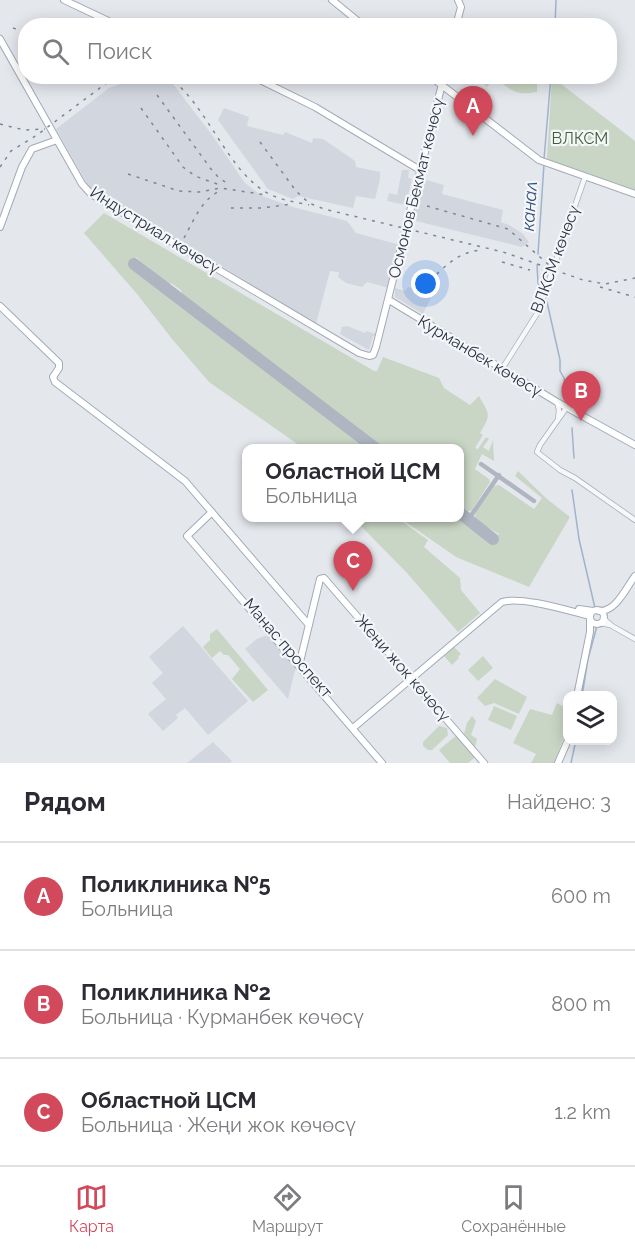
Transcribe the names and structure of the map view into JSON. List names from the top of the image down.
{
  "streets": {
    "main road": [
      "Осмонов Бекмат көчөсү",
      "Индустриал көчөсү",
      "Курманбек көчөсү",
      "Жеңи жок көчөсү"
    ],
    "street": ["ВЛКСМ көчөсү"]
  },
  "crossings": [
    ["Осмонов Бекмат көчөсү", "Индустриал көчөсү"],
    ["Осмонов Бекмат көчөсү", "Курманбек көчөсү"],
    ["ВЛКСМ көчөсү", "Курманбек көчөсү"]
  ],
  "water": ["канал"],
  "parks": ["ВЛКСМ"],
  "page": {
    "search": "Поиск",
    "pins": ["A", "B", "C"],
    "popup": ["Областной ЦСМ", "Больница"],
    "heading": ["Рядом", "Найдено: 3"],
    "list": [
      {
        "mark": "A",
        "name": "Поликлиника №5",
        "note": "Больница",
        "value": "600 m"
      },
      {
        "mark": "B",
        "name": "Поликлиника №2",
        "note": "Больница · Курманбек көчөсү",
        "value": "800 m"
      },
      {
        "mark": "C",
        "name": "Областной ЦСМ",
        "note": "Больница · Жеңи жок көчөсү",
        "value": "1.2 km"
      }
    ],
    "nav": ["Карта", "Маршрут", "Сохранённые"]
  }
}
